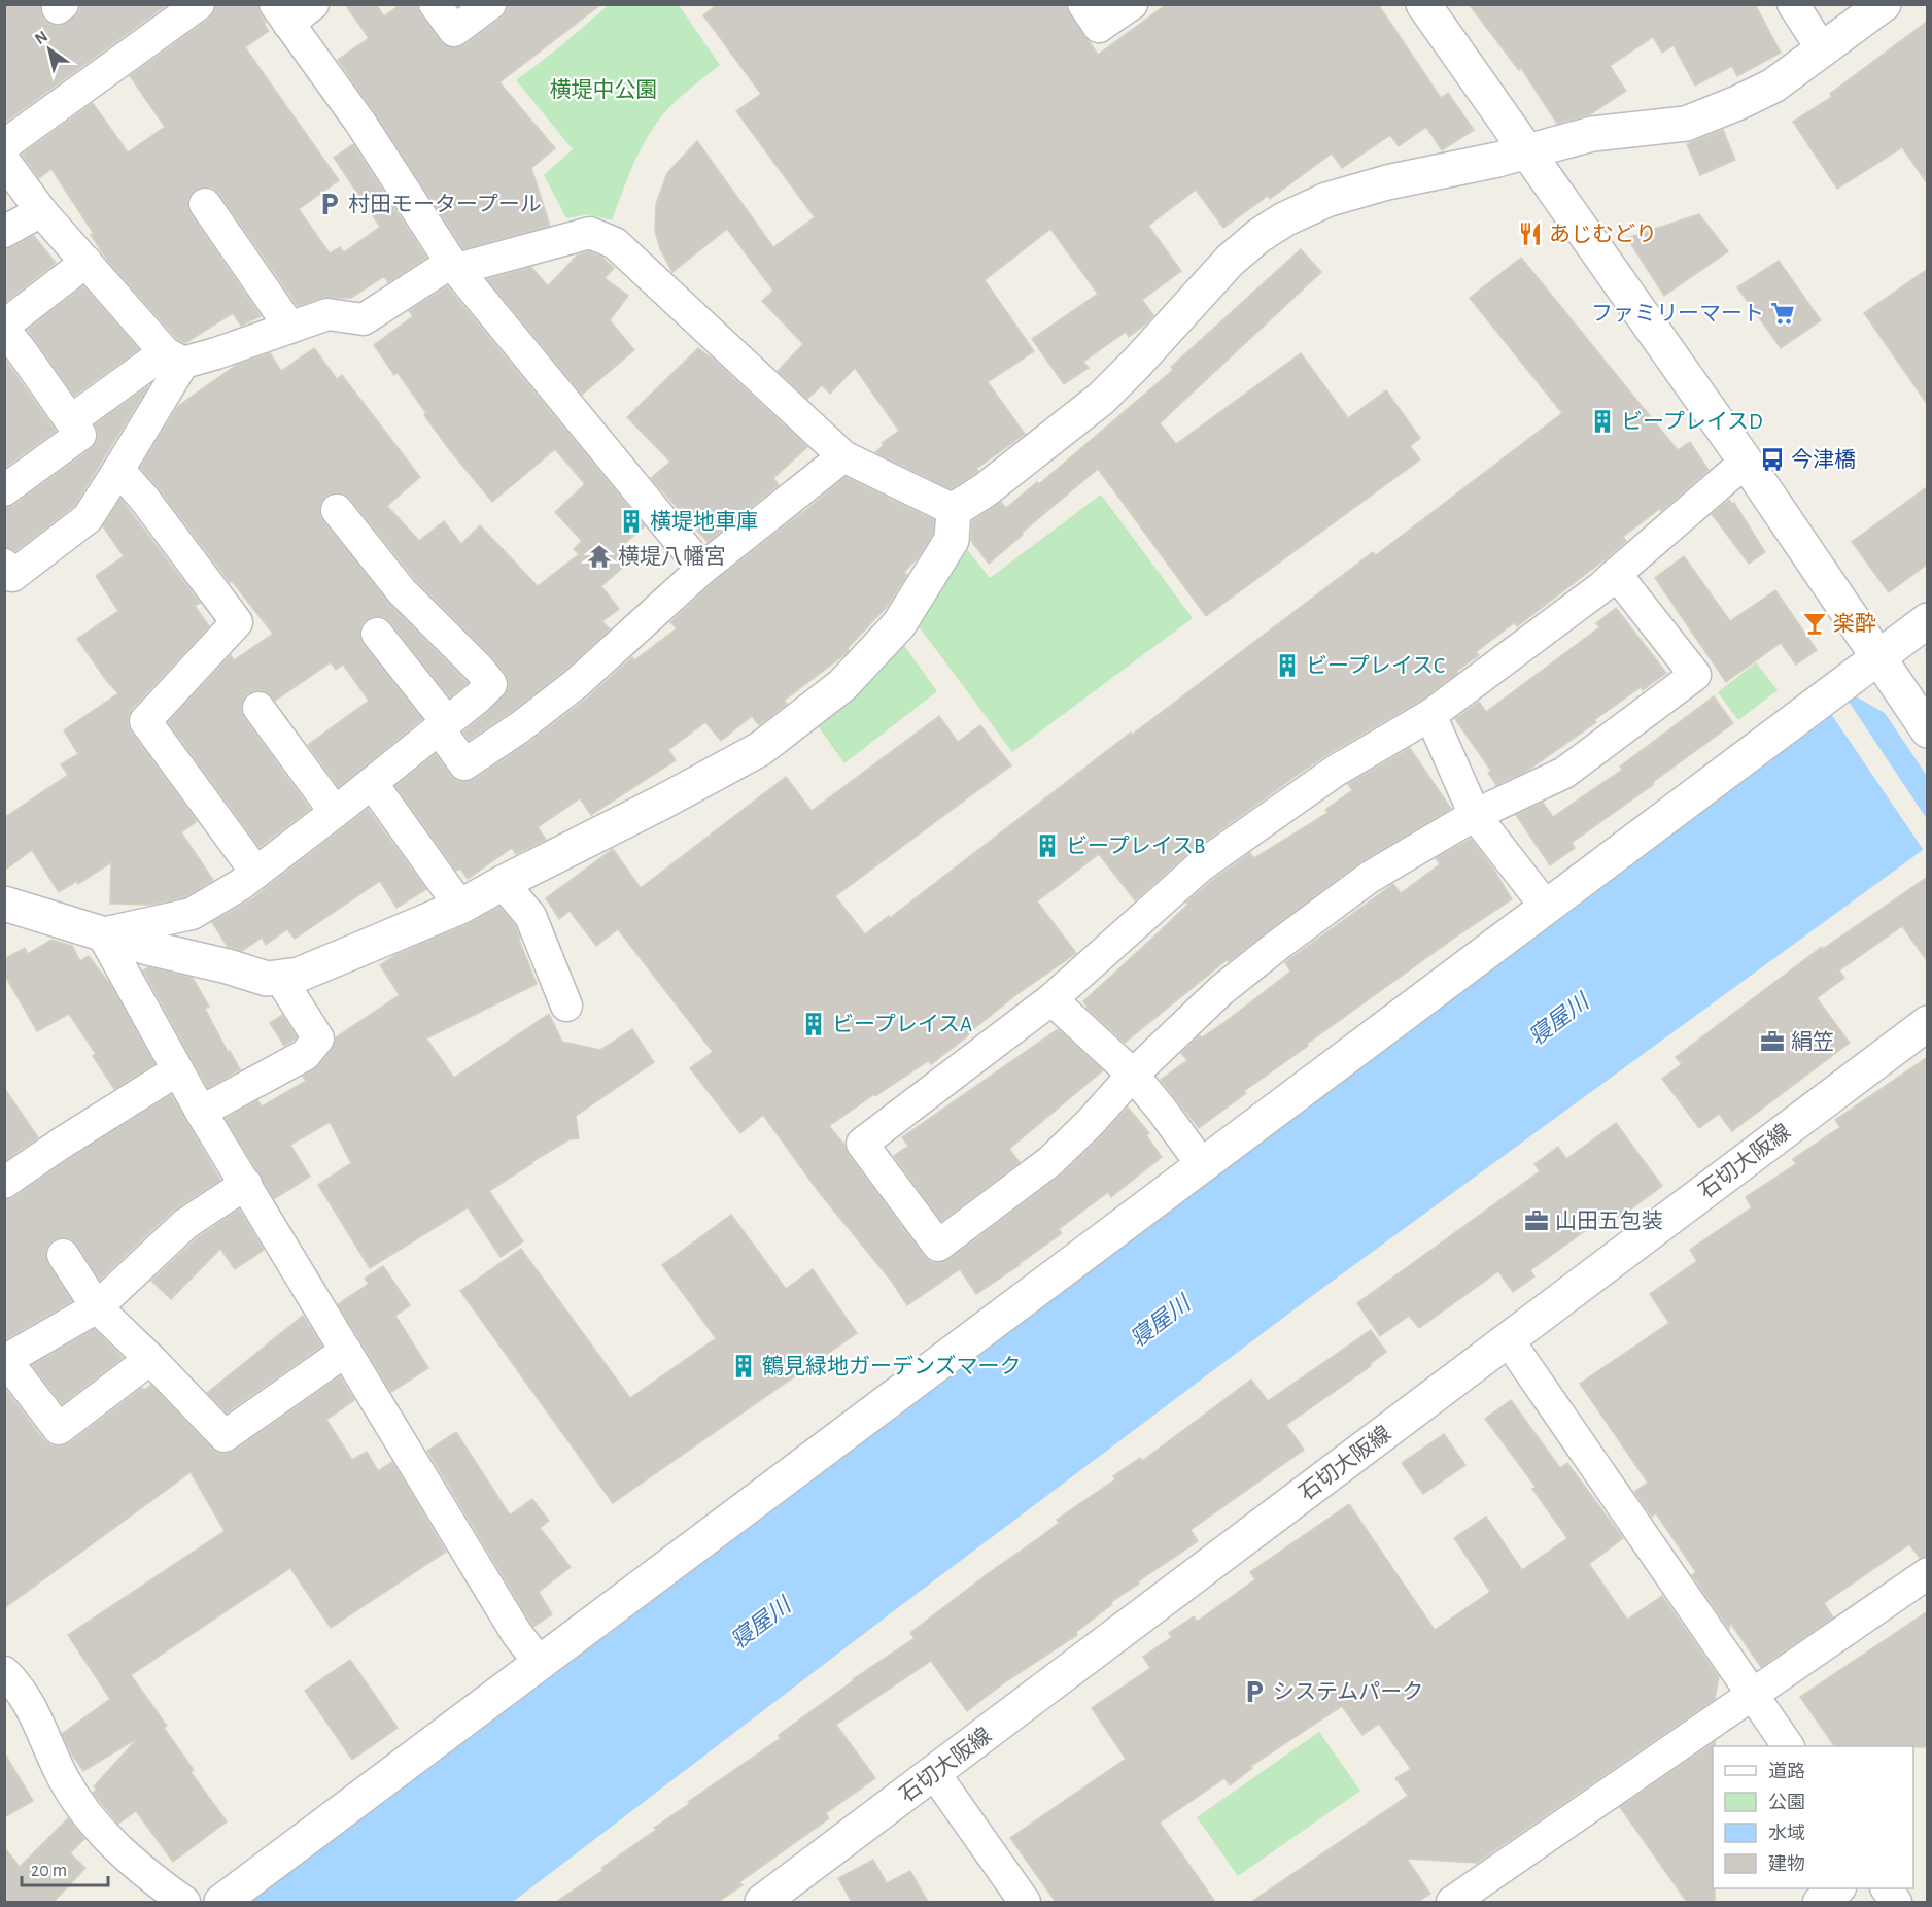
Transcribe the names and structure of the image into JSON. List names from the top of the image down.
{
  "streets": {
    "street": ["石切大阪線"]
  },
  "water": ["寝屋川"],
  "parks": ["横堤中公園"],
  "places": {
    "parking": ["村田モータープール", "システムパーク"],
    "restaurant": ["あじむどり"],
    "supermarket": ["ファミリーマート"],
    "building": [
      "ビープレイスD",
      "横堤地車庫",
      "ビープレイスC",
      "ビープレイスB",
      "ビープレイスA",
      "鶴見緑地ガーデンズマーク"
    ],
    "bus stop": ["今津橋"],
    "temple": ["横堤八幡宮"],
    "bar": ["楽酔"],
    "office": ["絹笠", "山田五包装"]
  },
  "legend": [
    "道路",
    "公園",
    "水域",
    "建物"
  ],
  "scale_bar": "20 m",
  "north": "top left"
}
